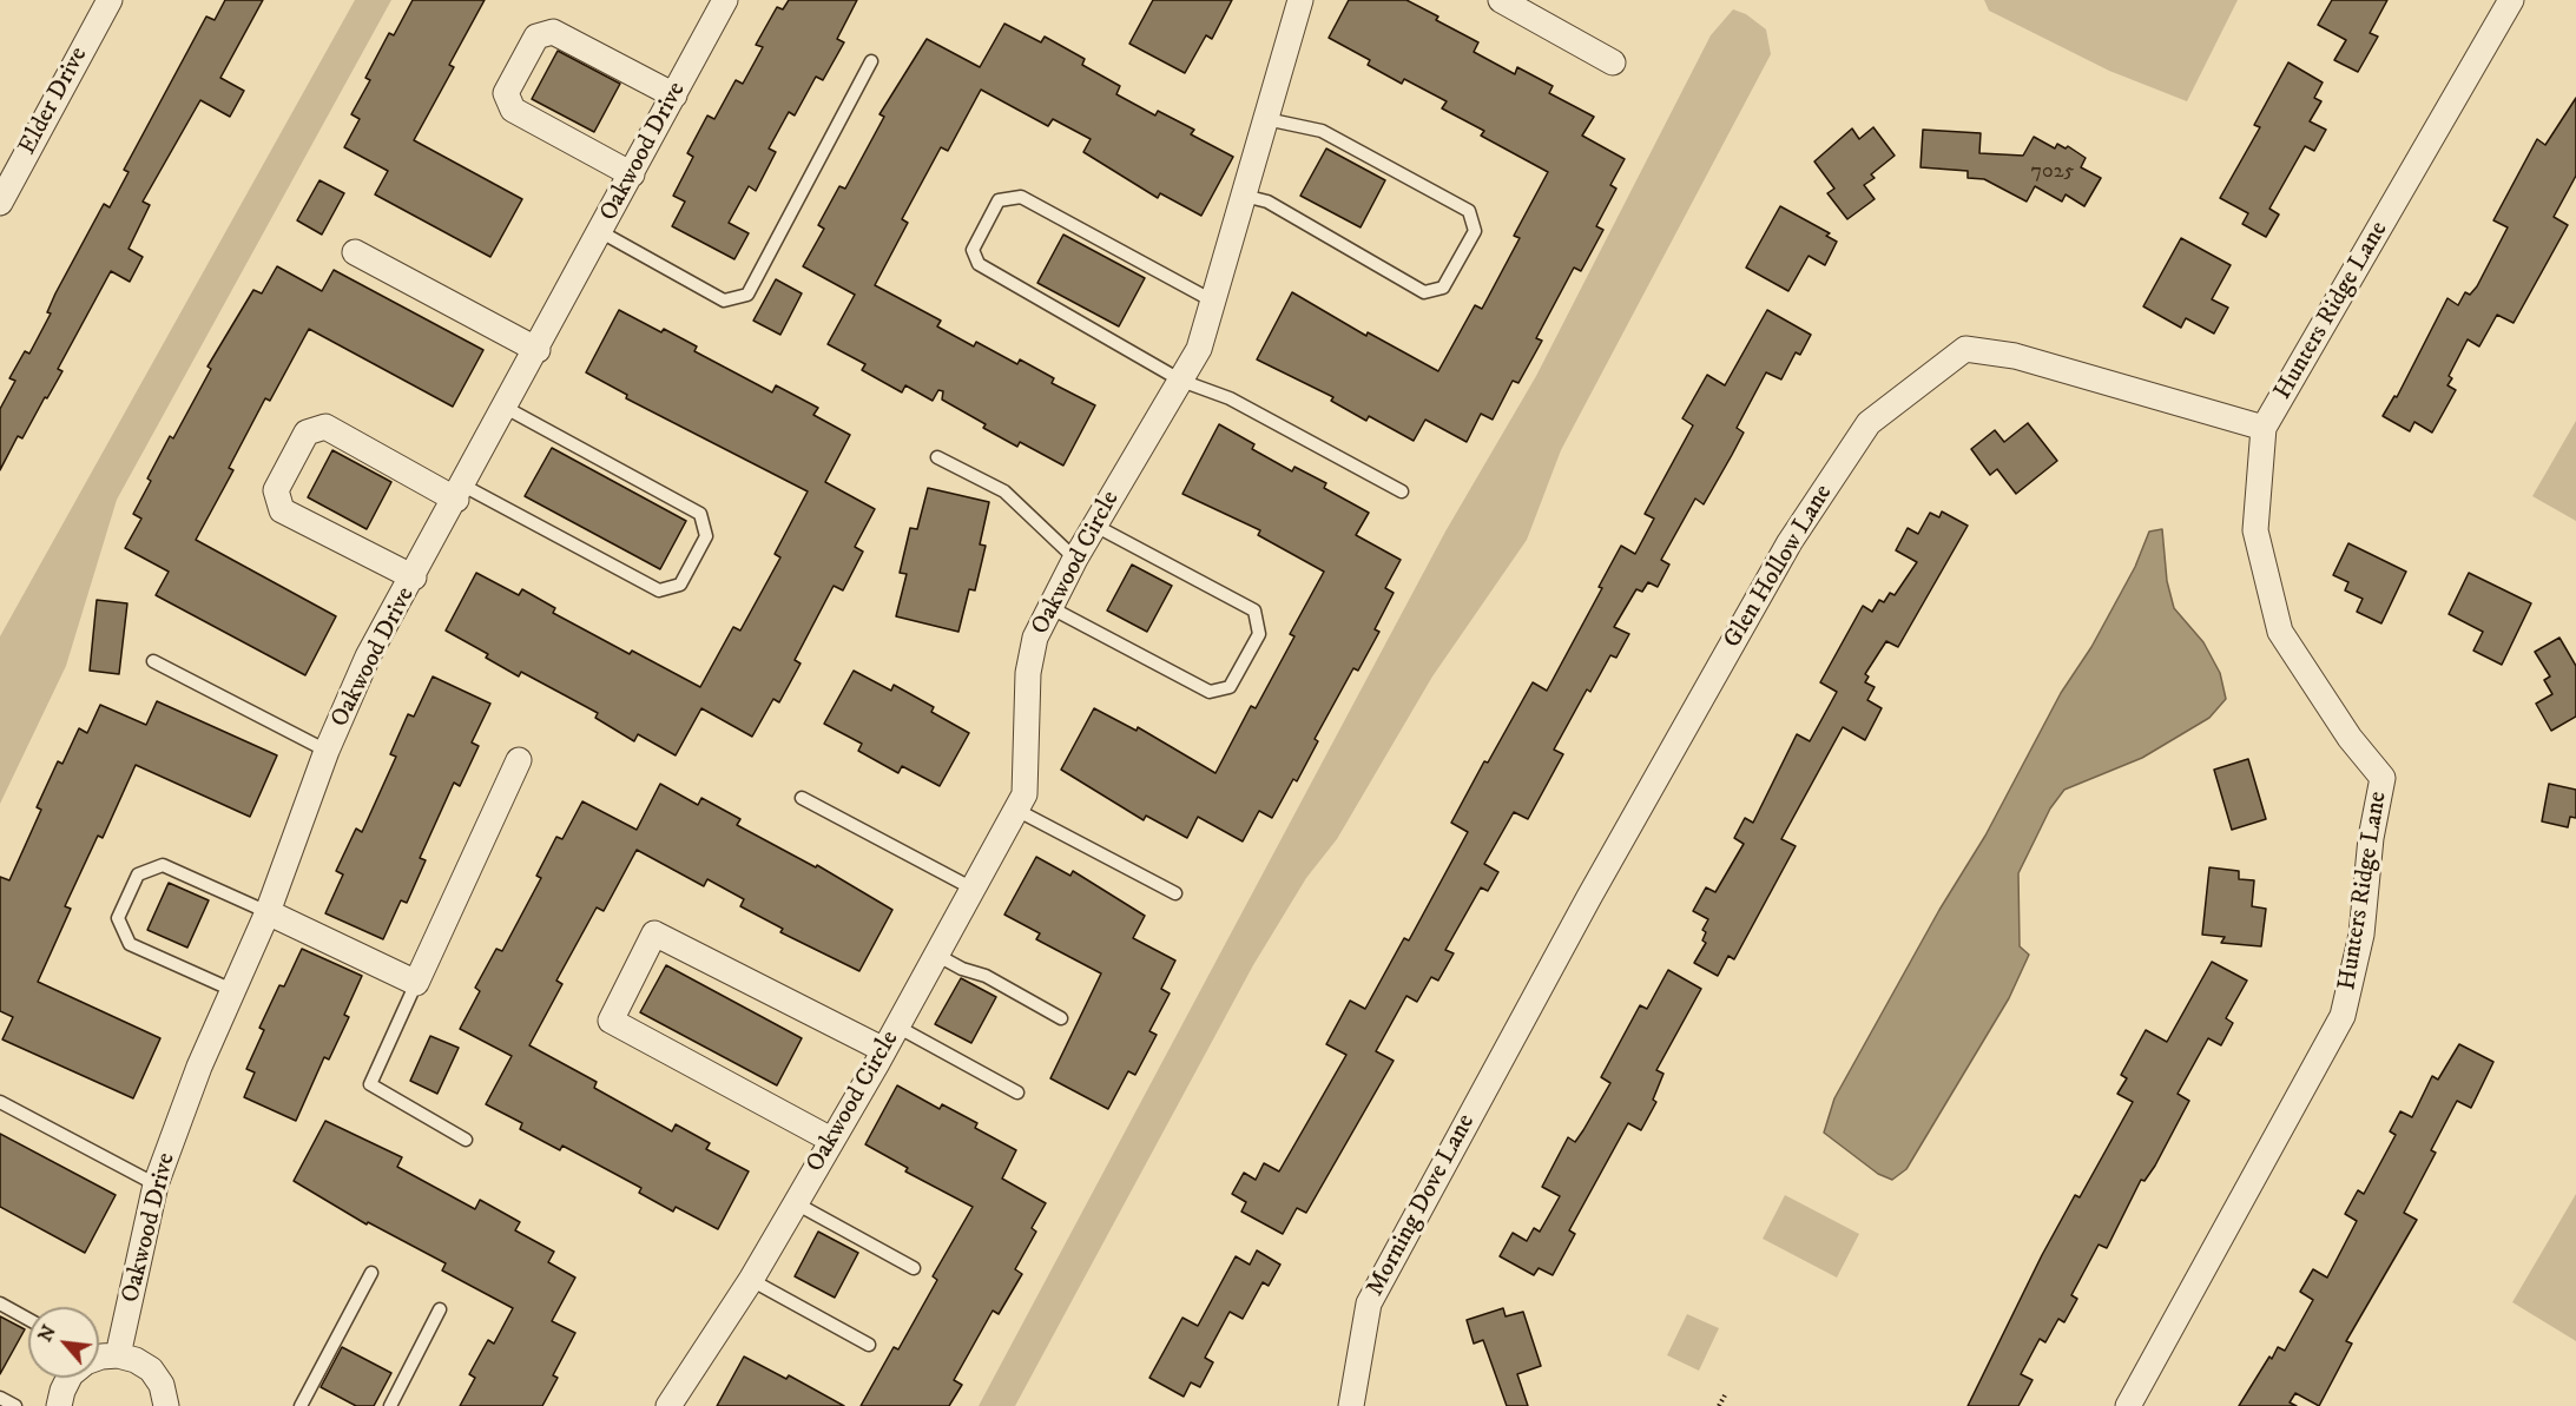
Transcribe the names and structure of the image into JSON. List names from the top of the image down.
{
  "streets": {
    "street": [
      "Elder Drive",
      "Oakwood Drive",
      "Hunters Ridge Lane",
      "Oakwood Circle",
      "Glen Hollow Lane",
      "Morning Dove Lane"
    ]
  },
  "crossings": [
    ["Hunters Ridge Lane", "Glen Hollow Lane"],
    ["Glen Hollow Lane", "Morning Dove Lane"]
  ],
  "house_numbers": ["7025"],
  "north": "top left"
}
